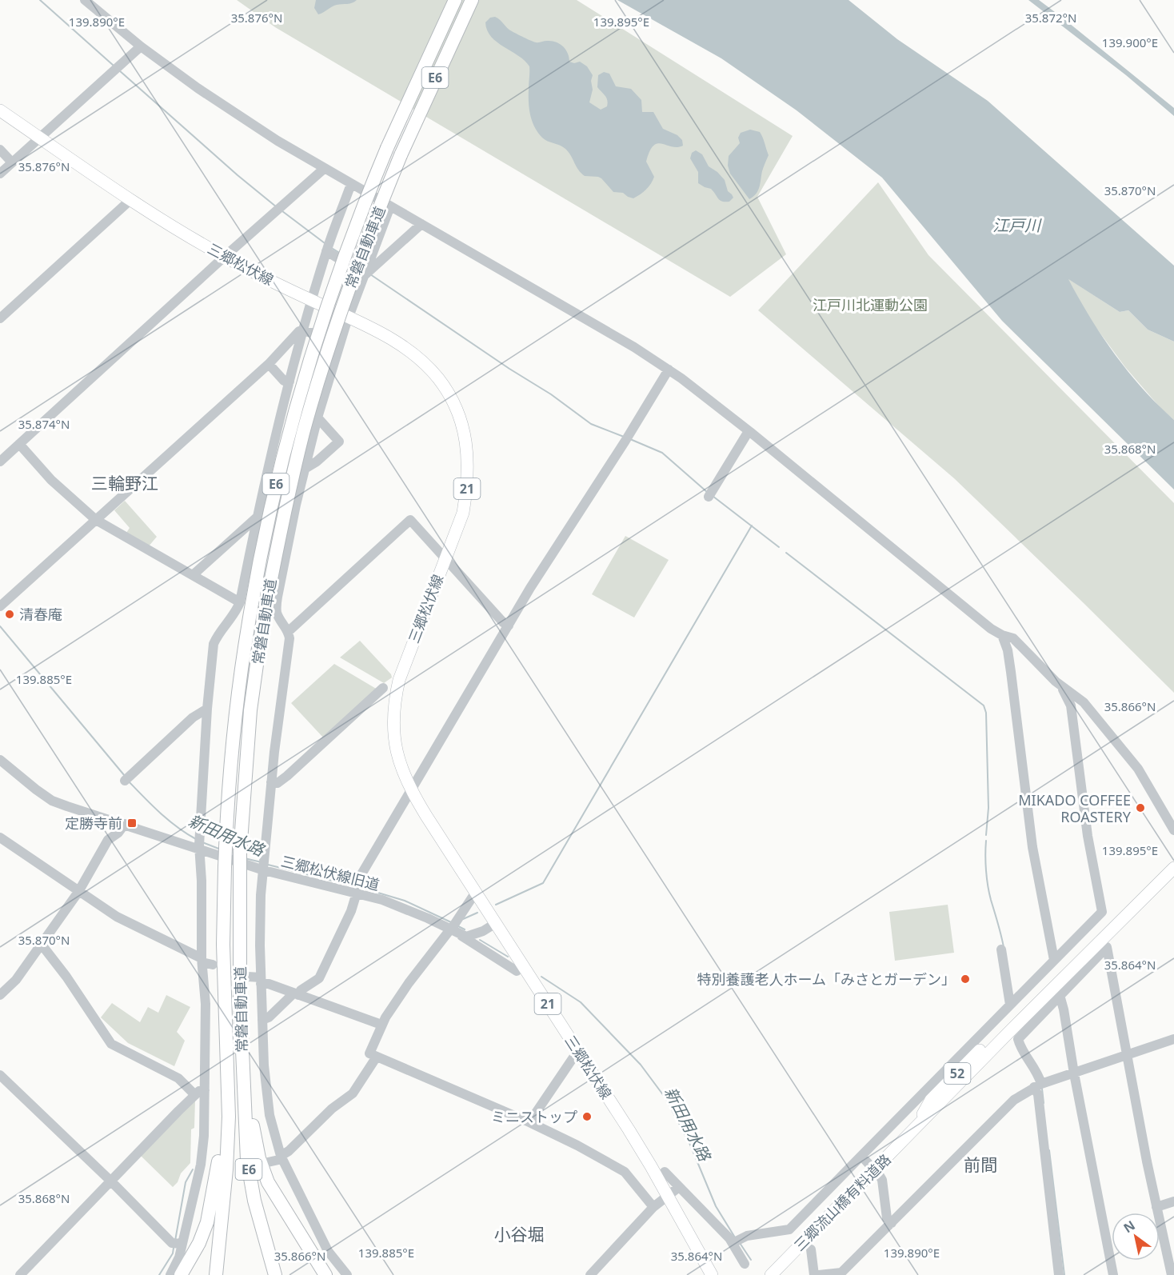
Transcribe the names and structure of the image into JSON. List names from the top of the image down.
{
  "streets": {
    "highway": ["E6", "常磐自動車道"],
    "main road": [
      "三郷松伏線",
      "21",
      "52",
      "三郷流山橋有料道路"
    ],
    "street": ["三郷松伏線旧道"]
  },
  "districts": ["三輪野江", "前間", "小谷堀"],
  "water": ["江戸川", "新田用水路"],
  "parks": ["江戸川北運動公園"],
  "places": {
    "other": [
      "清春庵",
      "MIKADO COFFEE ROASTERY",
      "特別養護老人ホーム「みさとガーデン」",
      "ミニストップ"
    ],
    "transit": ["定勝寺前"]
  },
  "north": "top left",
  "coordinates": [
    "35.876°N",
    "35.872°N",
    "139.890°E",
    "139.895°E",
    "139.900°E",
    "35.870°N",
    "35.874°N",
    "35.868°N",
    "139.885°E",
    "35.866°N",
    "35.864°N"
  ]
}
